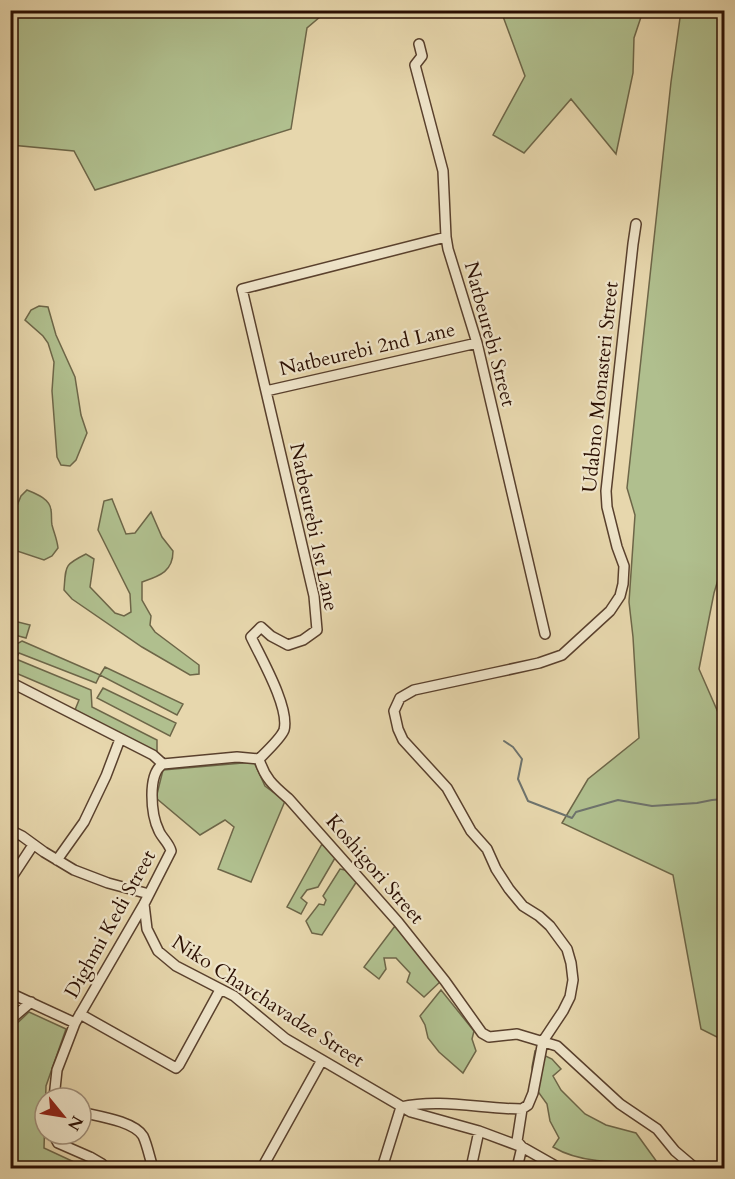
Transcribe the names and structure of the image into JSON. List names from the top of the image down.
{
  "streets": {
    "street": [
      "Natbeurebi Street",
      "Natbeurebi 2nd Lane",
      "Udabno Monasteri Street",
      "Natbeurebi 1st Lane",
      "Koshigori Street",
      "Dighmi Kedi Street",
      "Niko Chavchavadze Street"
    ]
  },
  "crossings": [
    ["Natbeurebi Street", "Natbeurebi 2nd Lane"],
    ["Natbeurebi Street", "Natbeurebi 1st Lane"],
    ["Natbeurebi 2nd Lane", "Natbeurebi 1st Lane"],
    ["Udabno Monasteri Street", "Koshigori Street"],
    ["Udabno Monasteri Street", "Niko Chavchavadze Street"],
    ["Natbeurebi 1st Lane", "Koshigori Street"],
    ["Dighmi Kedi Street", "Niko Chavchavadze Street"]
  ],
  "north": "bottom right"
}
